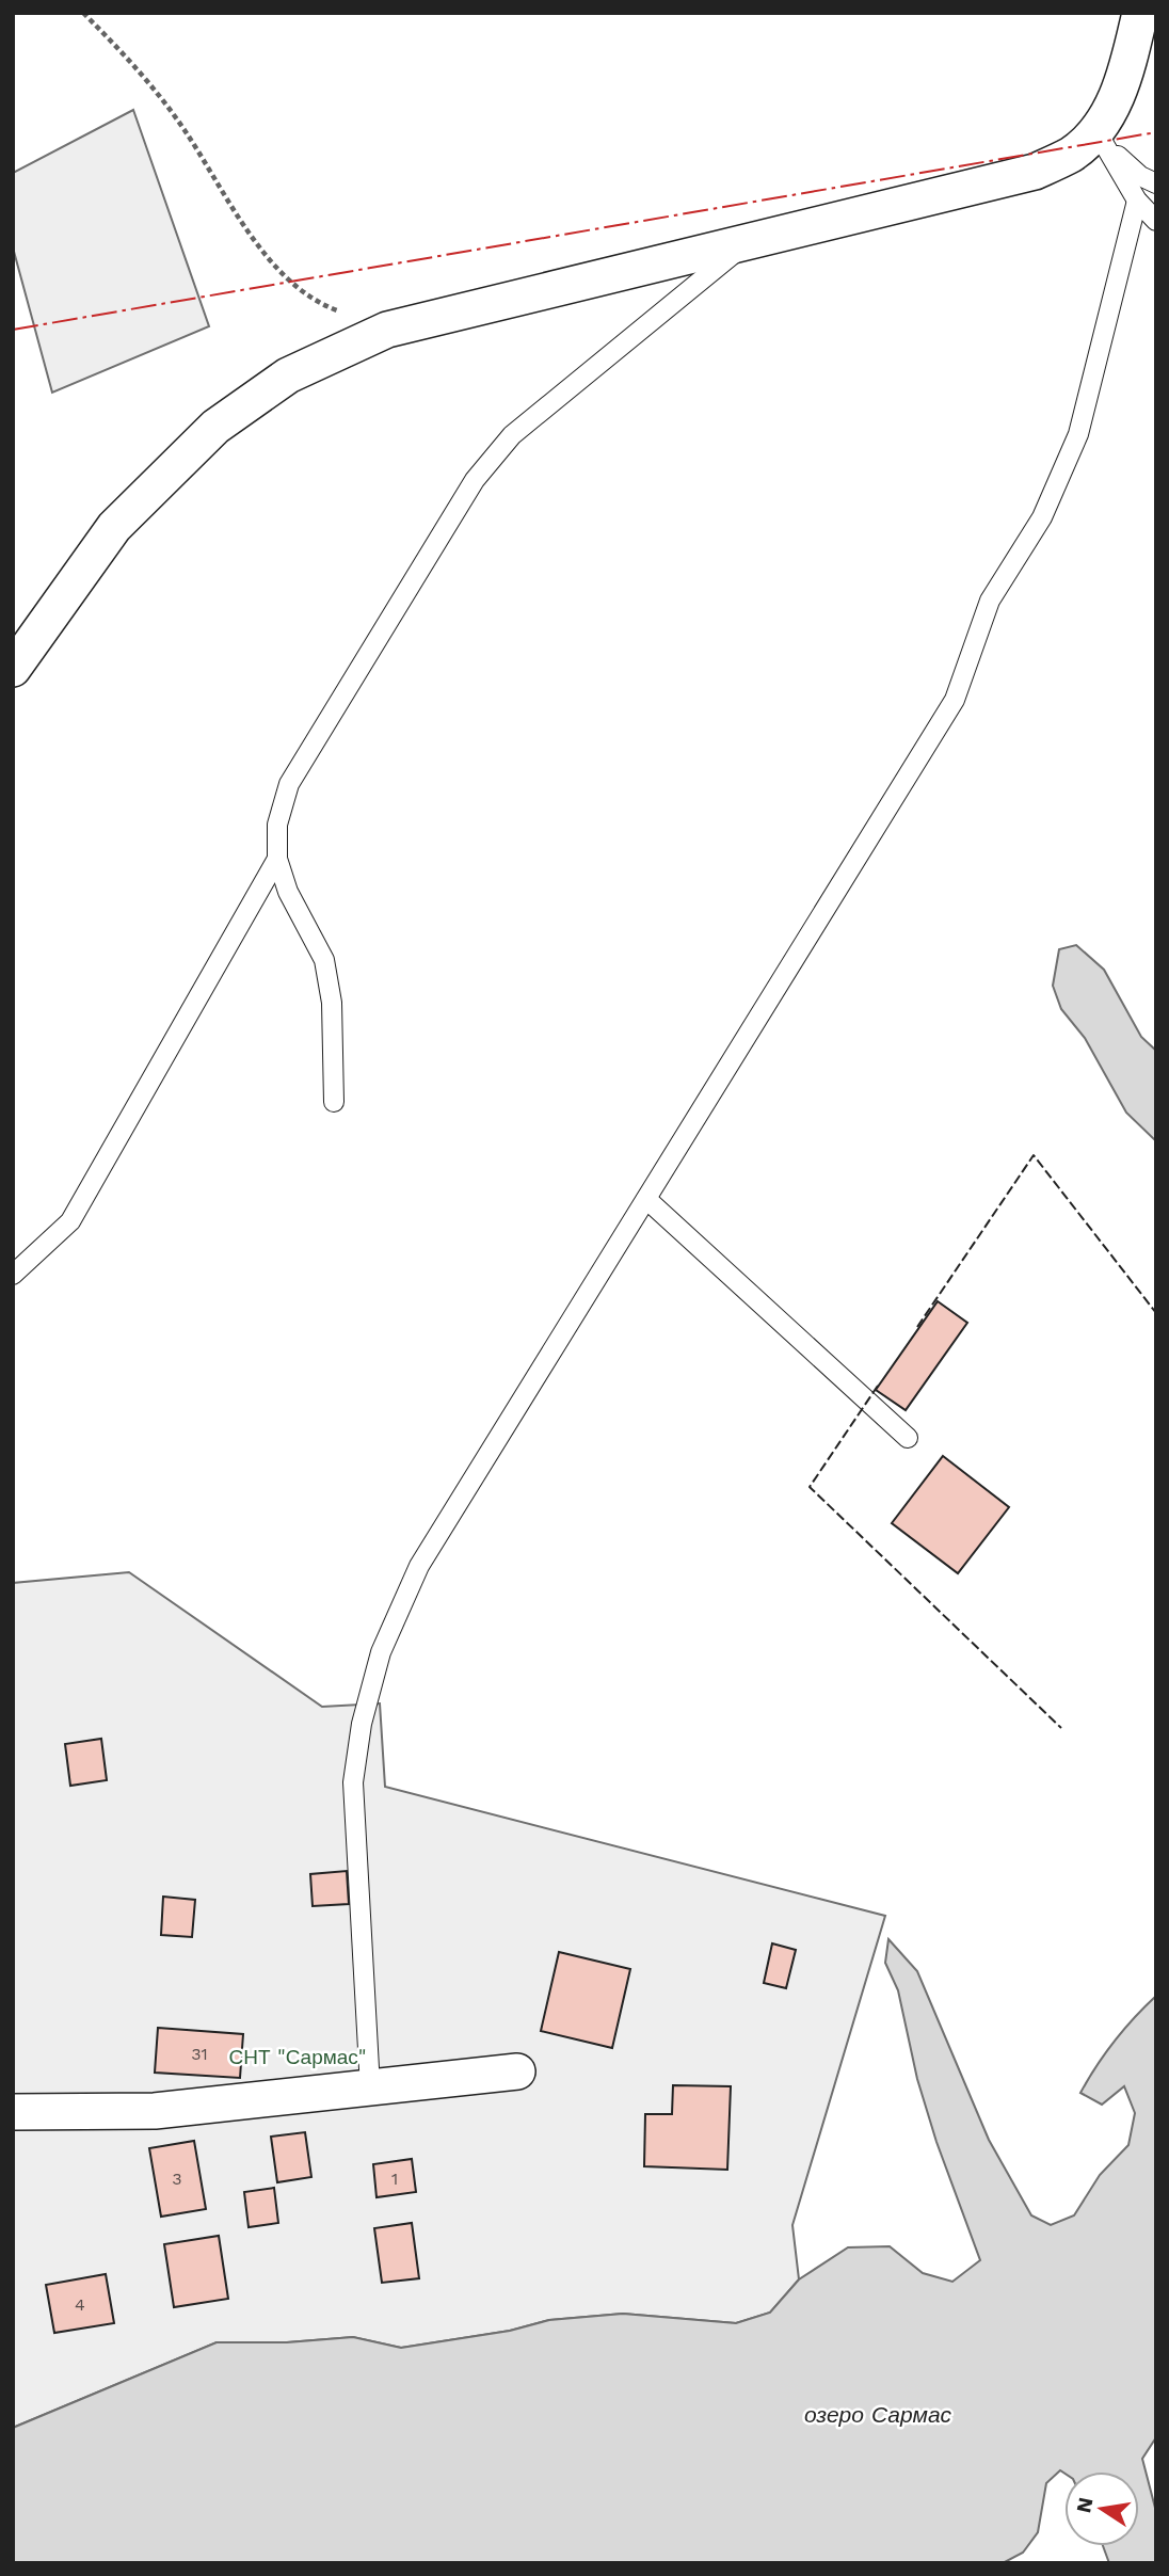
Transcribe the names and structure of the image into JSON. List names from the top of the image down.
{
  "water": ["озеро Сармас"],
  "parks": ["СНТ \"Сармас\""],
  "house_numbers": [
    "31",
    "3",
    "1",
    "4"
  ],
  "north": "left"
}
